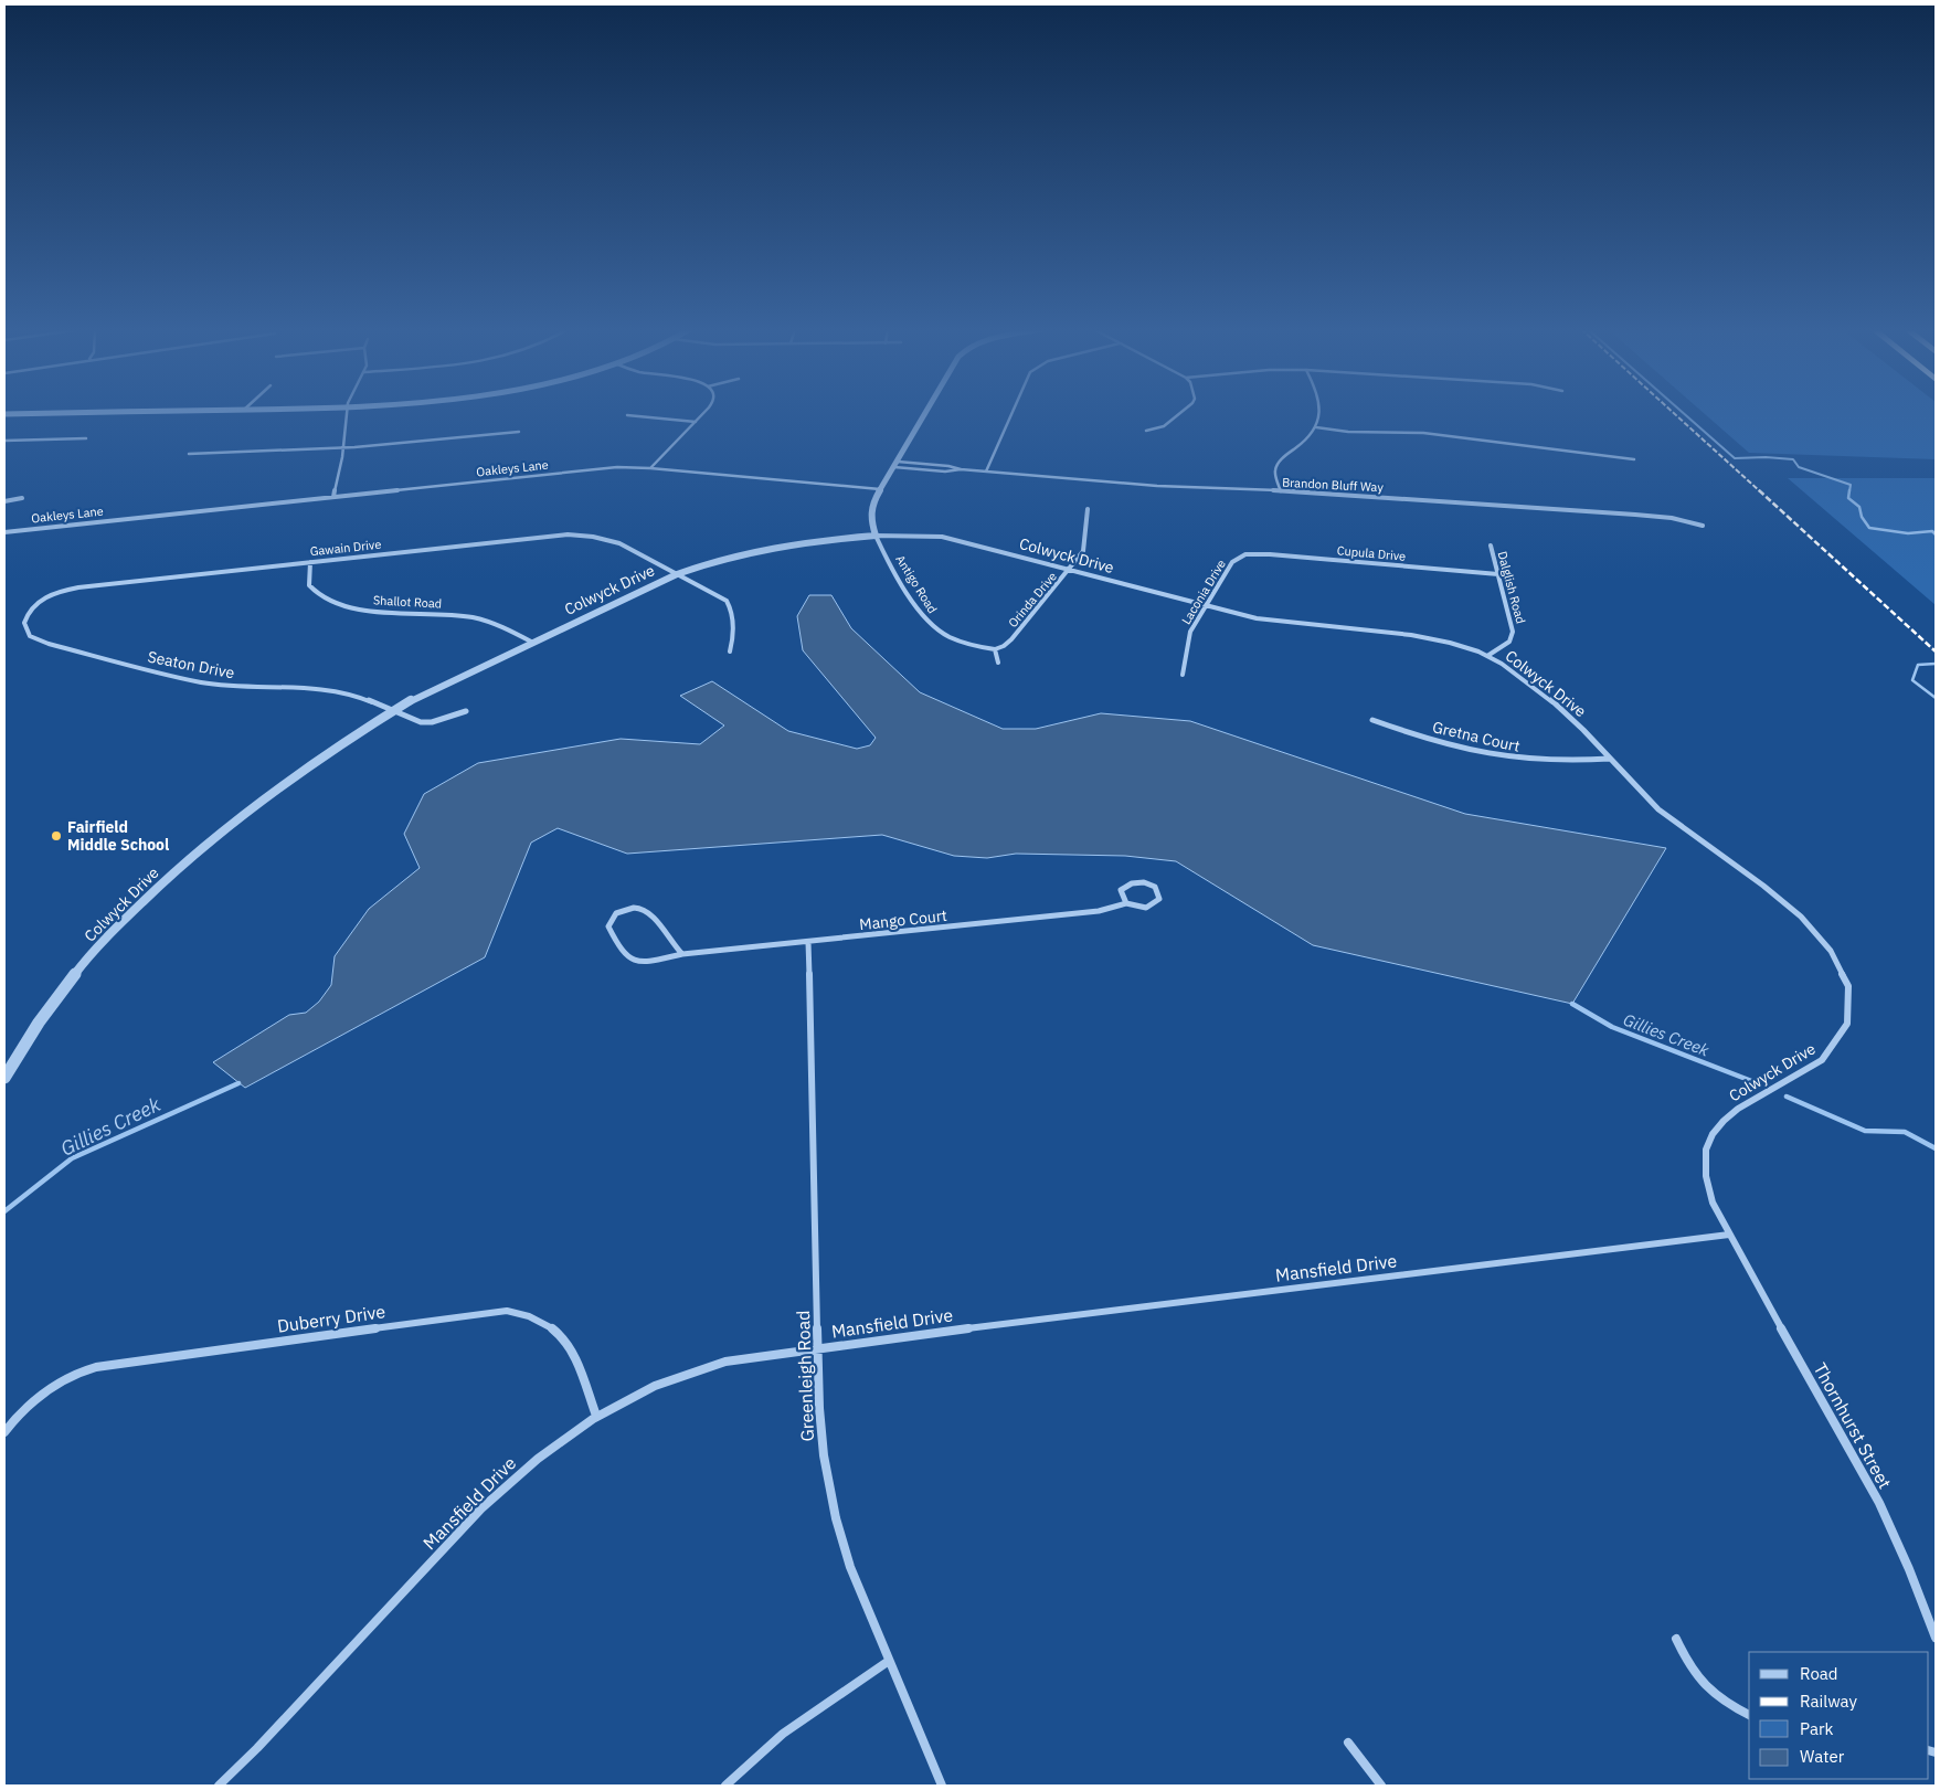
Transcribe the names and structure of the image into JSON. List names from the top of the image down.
{
  "streets": {
    "street": [
      "Oakleys Lane",
      "Brandon Bluff Way",
      "Gawain Drive",
      "Cupula Drive",
      "Colwyck Drive",
      "Antigo Road",
      "Dalglish Road",
      "Laconia Drive",
      "Orinda Drive",
      "Shallot Road",
      "Seaton Drive",
      "Gretna Court",
      "Mango Court",
      "Mansfield Drive",
      "Duberry Drive",
      "Greenleigh Road",
      "Thornhurst Street"
    ]
  },
  "crossings": [
    ["Oakleys Lane", "Antigo Road"],
    ["Gawain Drive", "Colwyck Drive"],
    ["Gawain Drive", "Shallot Road"],
    ["Gawain Drive", "Seaton Drive"],
    ["Cupula Drive", "Dalglish Road"],
    ["Cupula Drive", "Laconia Drive"],
    ["Colwyck Drive", "Antigo Road"],
    ["Colwyck Drive", "Dalglish Road"],
    ["Colwyck Drive", "Laconia Drive"],
    ["Colwyck Drive", "Orinda Drive"],
    ["Colwyck Drive", "Shallot Road"],
    ["Colwyck Drive", "Seaton Drive"],
    ["Colwyck Drive", "Gretna Court"],
    ["Colwyck Drive", "Mansfield Drive"],
    ["Colwyck Drive", "Thornhurst Street"],
    ["Antigo Road", "Orinda Drive"],
    ["Mango Court", "Greenleigh Road"],
    ["Mansfield Drive", "Duberry Drive"],
    ["Mansfield Drive", "Greenleigh Road"],
    ["Mansfield Drive", "Thornhurst Street"]
  ],
  "water": ["Gillies Creek"],
  "places": ["Fairfield Middle School"],
  "legend": [
    "Road",
    "Railway",
    "Park",
    "Water"
  ]
}
